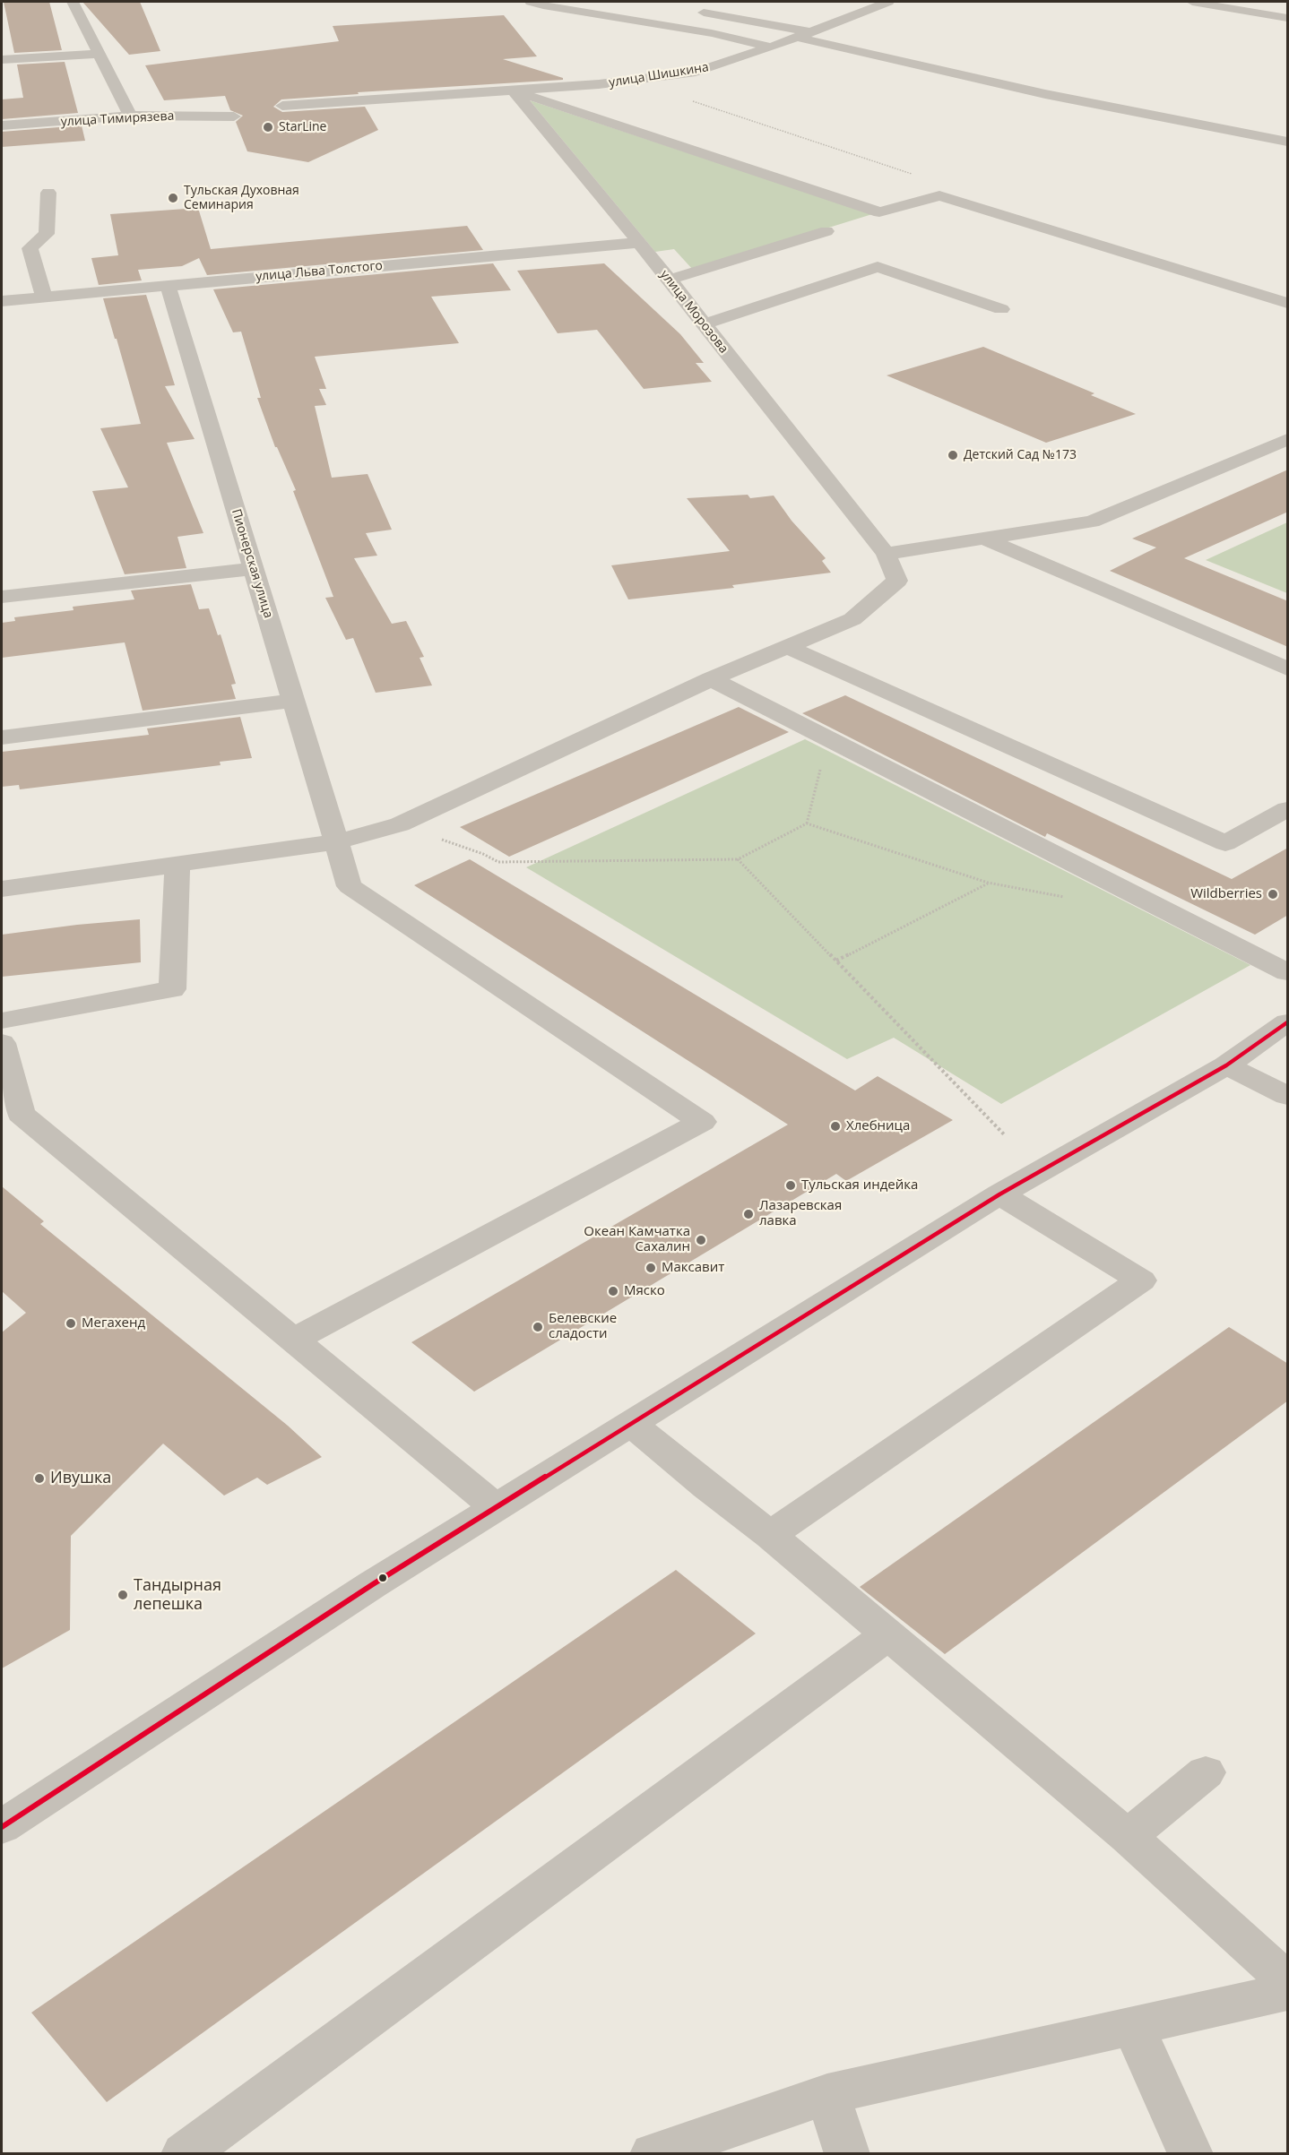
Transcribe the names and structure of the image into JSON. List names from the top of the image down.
{
  "streets": {
    "street": [
      "улица Шишкина",
      "улица Тимирязева",
      "улица Льва Толстого",
      "улица Морозова",
      "Пионерская улица"
    ]
  },
  "crossings": [
    ["улица Шишкина", "улица Морозова"],
    ["улица Льва Толстого", "улица Морозова"],
    ["улица Льва Толстого", "Пионерская улица"]
  ],
  "places": [
    "StarLine",
    "Тульская Духовная Семинария",
    "Детский Сад №173",
    "Wildberries",
    "Хлебница",
    "Тульская индейка",
    "Лазаревская лавка",
    "Океан Камчатка Сахалин",
    "Максавит",
    "Мяско",
    "Мегахенд",
    "Белевские сладости",
    "Ивушка",
    "Тандырная лепешка"
  ]
}
